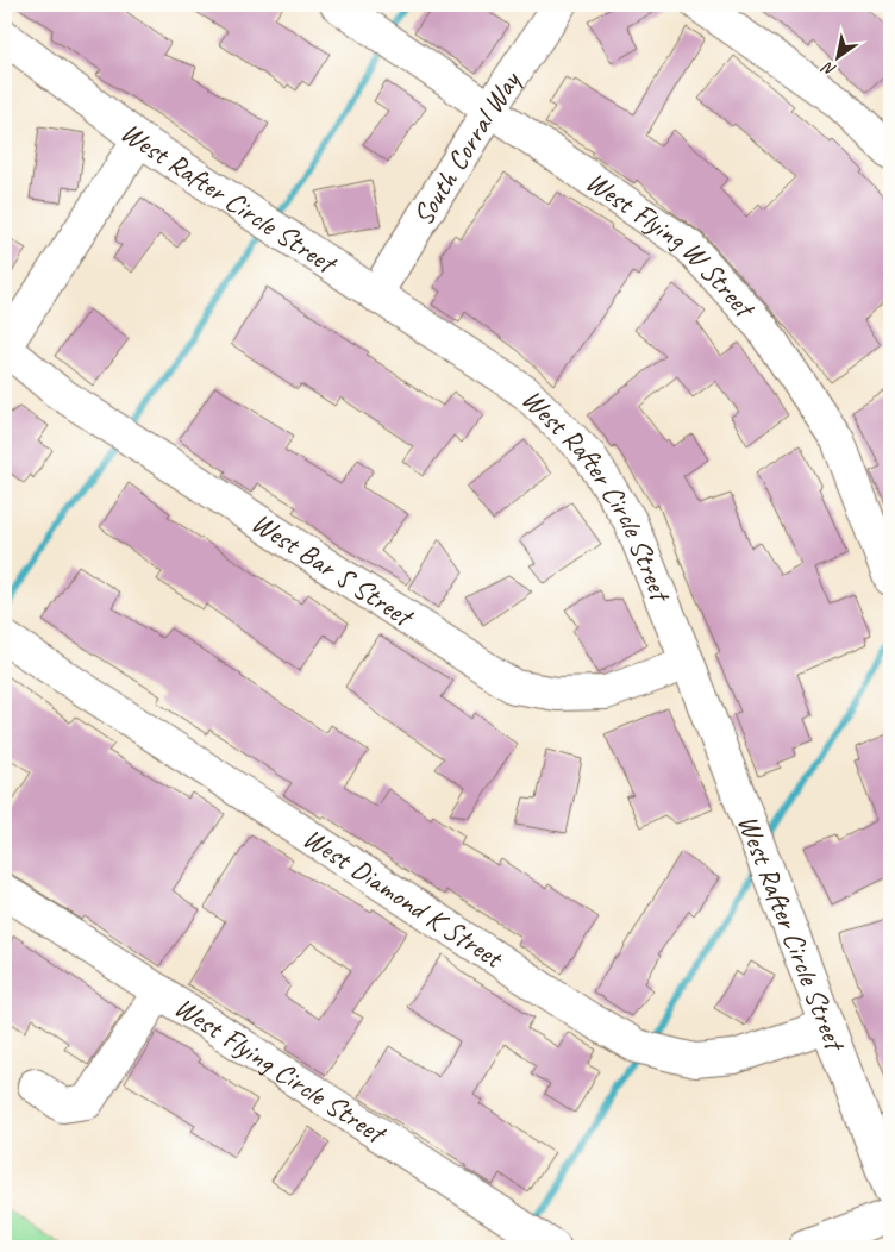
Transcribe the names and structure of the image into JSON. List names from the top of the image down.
{
  "streets": {
    "street": [
      "South Corral Way",
      "West Rafter Circle Street",
      "West Flying W Street",
      "West Bar S Street",
      "West Diamond K Street",
      "West Flying Circle Street"
    ]
  },
  "crossings": [
    ["South Corral Way", "West Rafter Circle Street"],
    ["South Corral Way", "West Flying W Street"],
    ["West Rafter Circle Street", "West Bar S Street"],
    ["West Rafter Circle Street", "West Diamond K Street"]
  ],
  "north": "bottom left"
}
